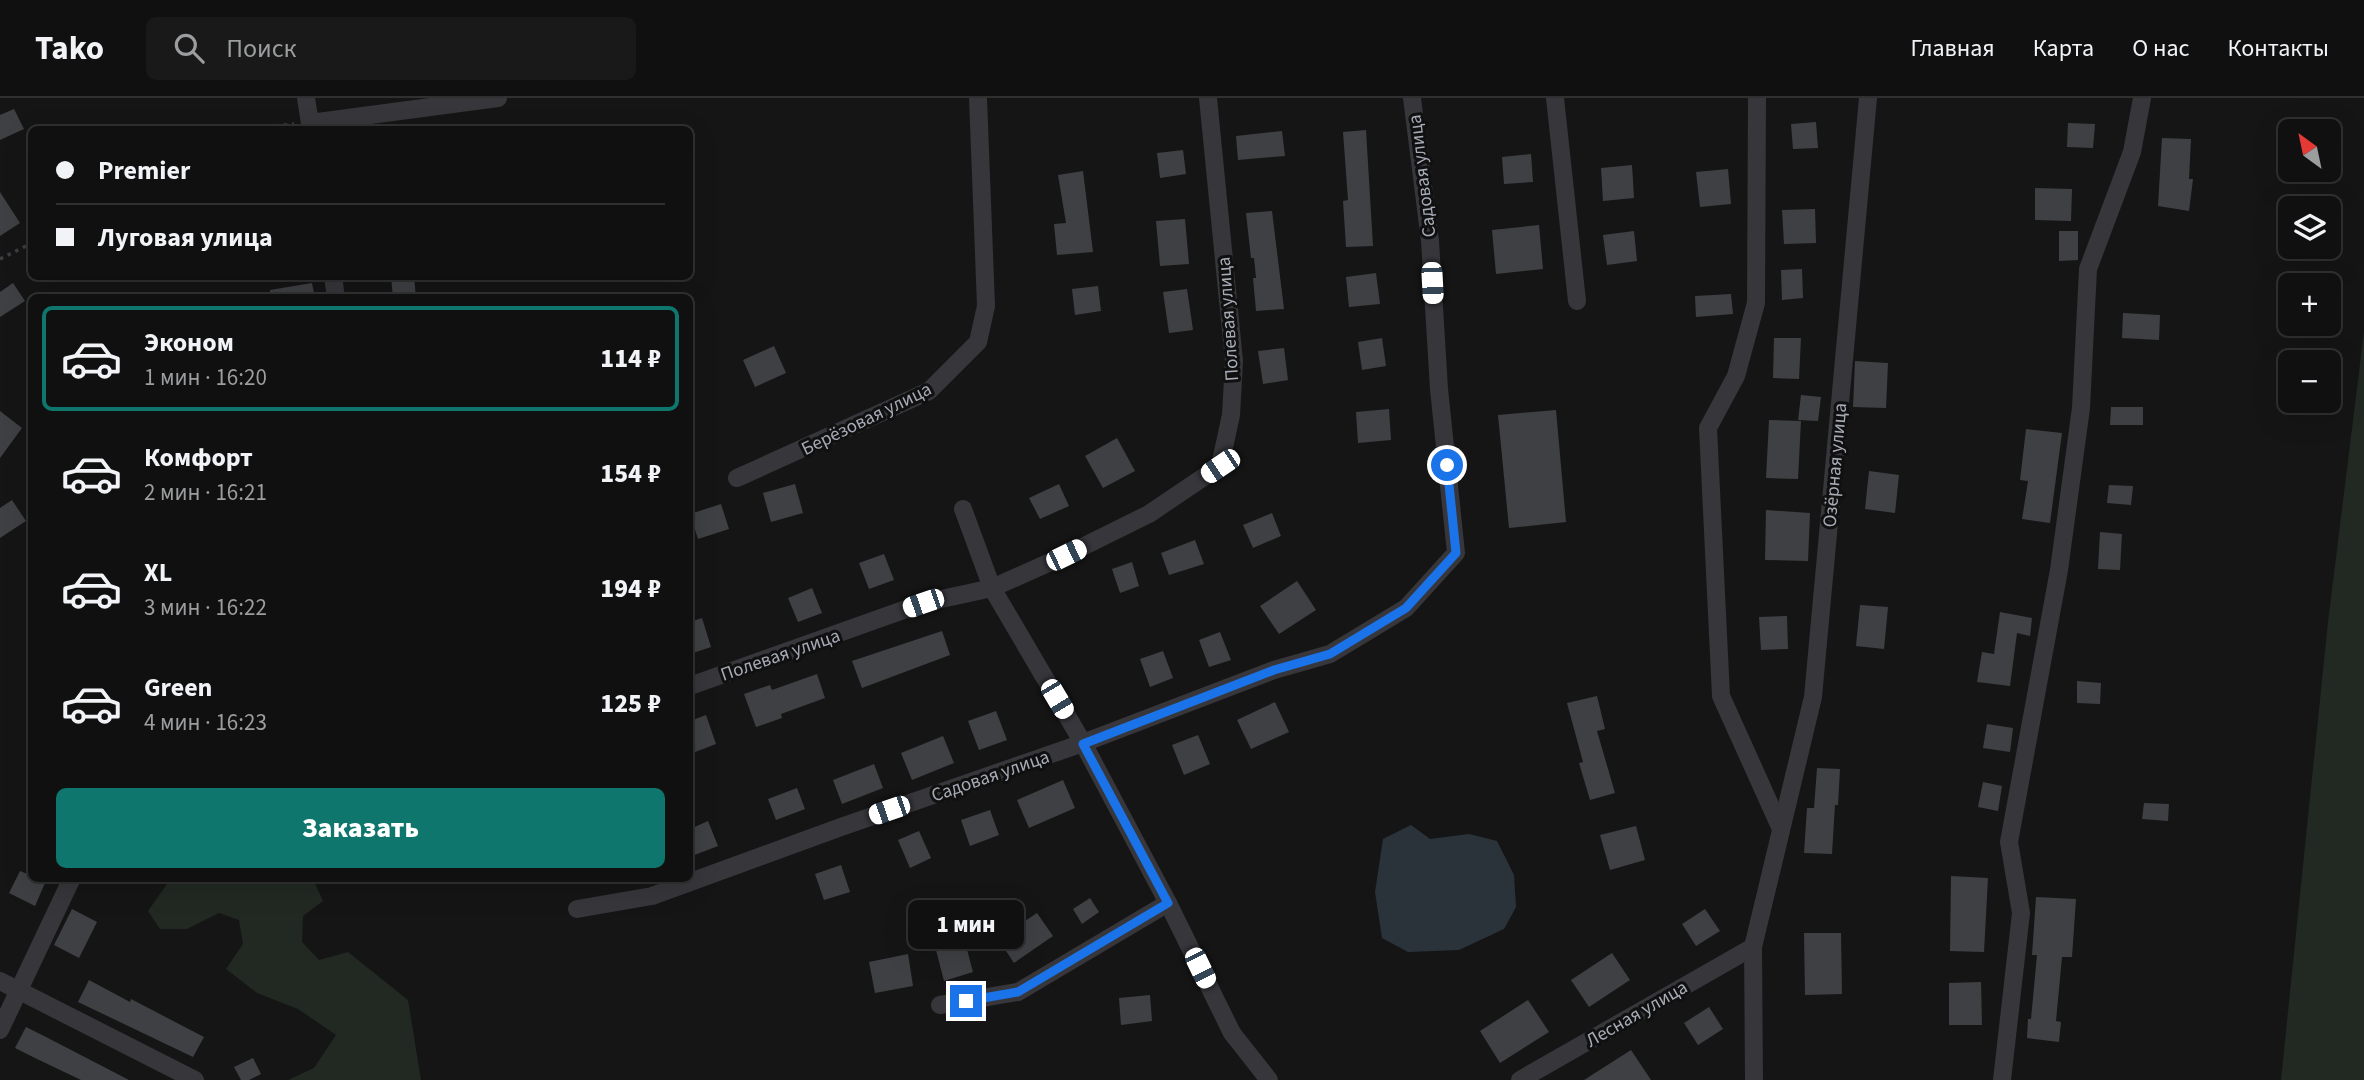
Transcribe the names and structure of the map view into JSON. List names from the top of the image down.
{
  "streets": {
    "street": [
      "Садовая улица",
      "Полевая улица",
      "Берёзовая улица",
      "Озёрная улица",
      "Лесная улица"
    ]
  },
  "crossings": [
    ["Озёрная улица", "Лесная улица"]
  ],
  "north": "top left",
  "page": {
    "header": "Tako",
    "search": "Поиск",
    "nav": [
      "Главная",
      "Карта",
      "О нас",
      "Контакты"
    ],
    "map_buttons": ["+", "−"],
    "banner": ["Premier", "Луговая улица"],
    "list": [
      {
        "name": "Эконом",
        "note": "1 мин · 16:20",
        "value": "114 ₽"
      },
      {
        "name": "Комфорт",
        "note": "2 мин · 16:21",
        "value": "154 ₽"
      },
      {
        "name": "XL",
        "note": "3 мин · 16:22",
        "value": "194 ₽"
      },
      {
        "name": "Green",
        "note": "4 мин · 16:23",
        "value": "125 ₽"
      }
    ],
    "buttons": "Заказать",
    "bubble": "1 мин"
  }
}
